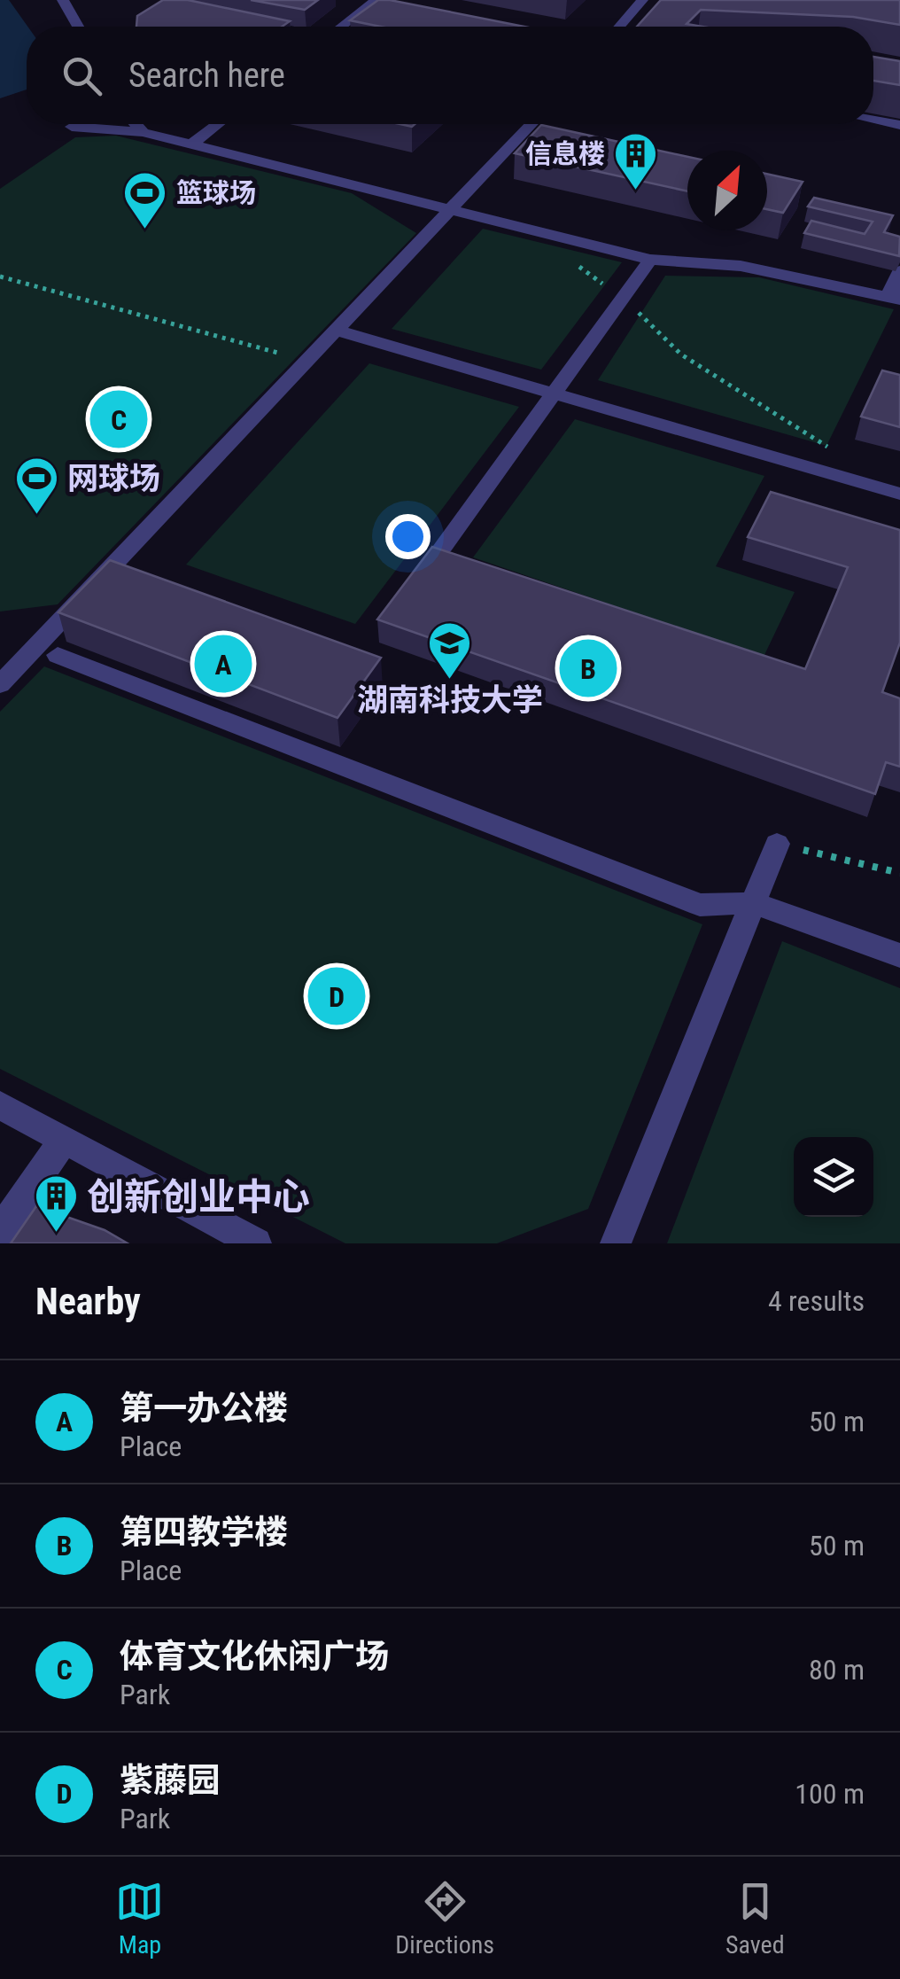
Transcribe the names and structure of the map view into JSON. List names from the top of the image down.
{
  "places": {
    "building": ["信息楼", "创新创业中心"],
    "sports": ["篮球场", "网球场"],
    "school or university": ["湖南科技大学"]
  },
  "north": "top right",
  "page": {
    "search": "Search here",
    "pins": [
      "C",
      "A",
      "B",
      "D"
    ],
    "heading": ["Nearby", "4 results"],
    "list": [
      {
        "mark": "A",
        "name": "第一办公楼",
        "note": "Place",
        "value": "50 m"
      },
      {
        "mark": "B",
        "name": "第四教学楼",
        "note": "Place",
        "value": "50 m"
      },
      {
        "mark": "C",
        "name": "体育文化休闲广场",
        "note": "Park",
        "value": "80 m"
      },
      {
        "mark": "D",
        "name": "紫藤园",
        "note": "Park",
        "value": "100 m"
      }
    ],
    "nav": ["Map", "Directions", "Saved"]
  }
}
